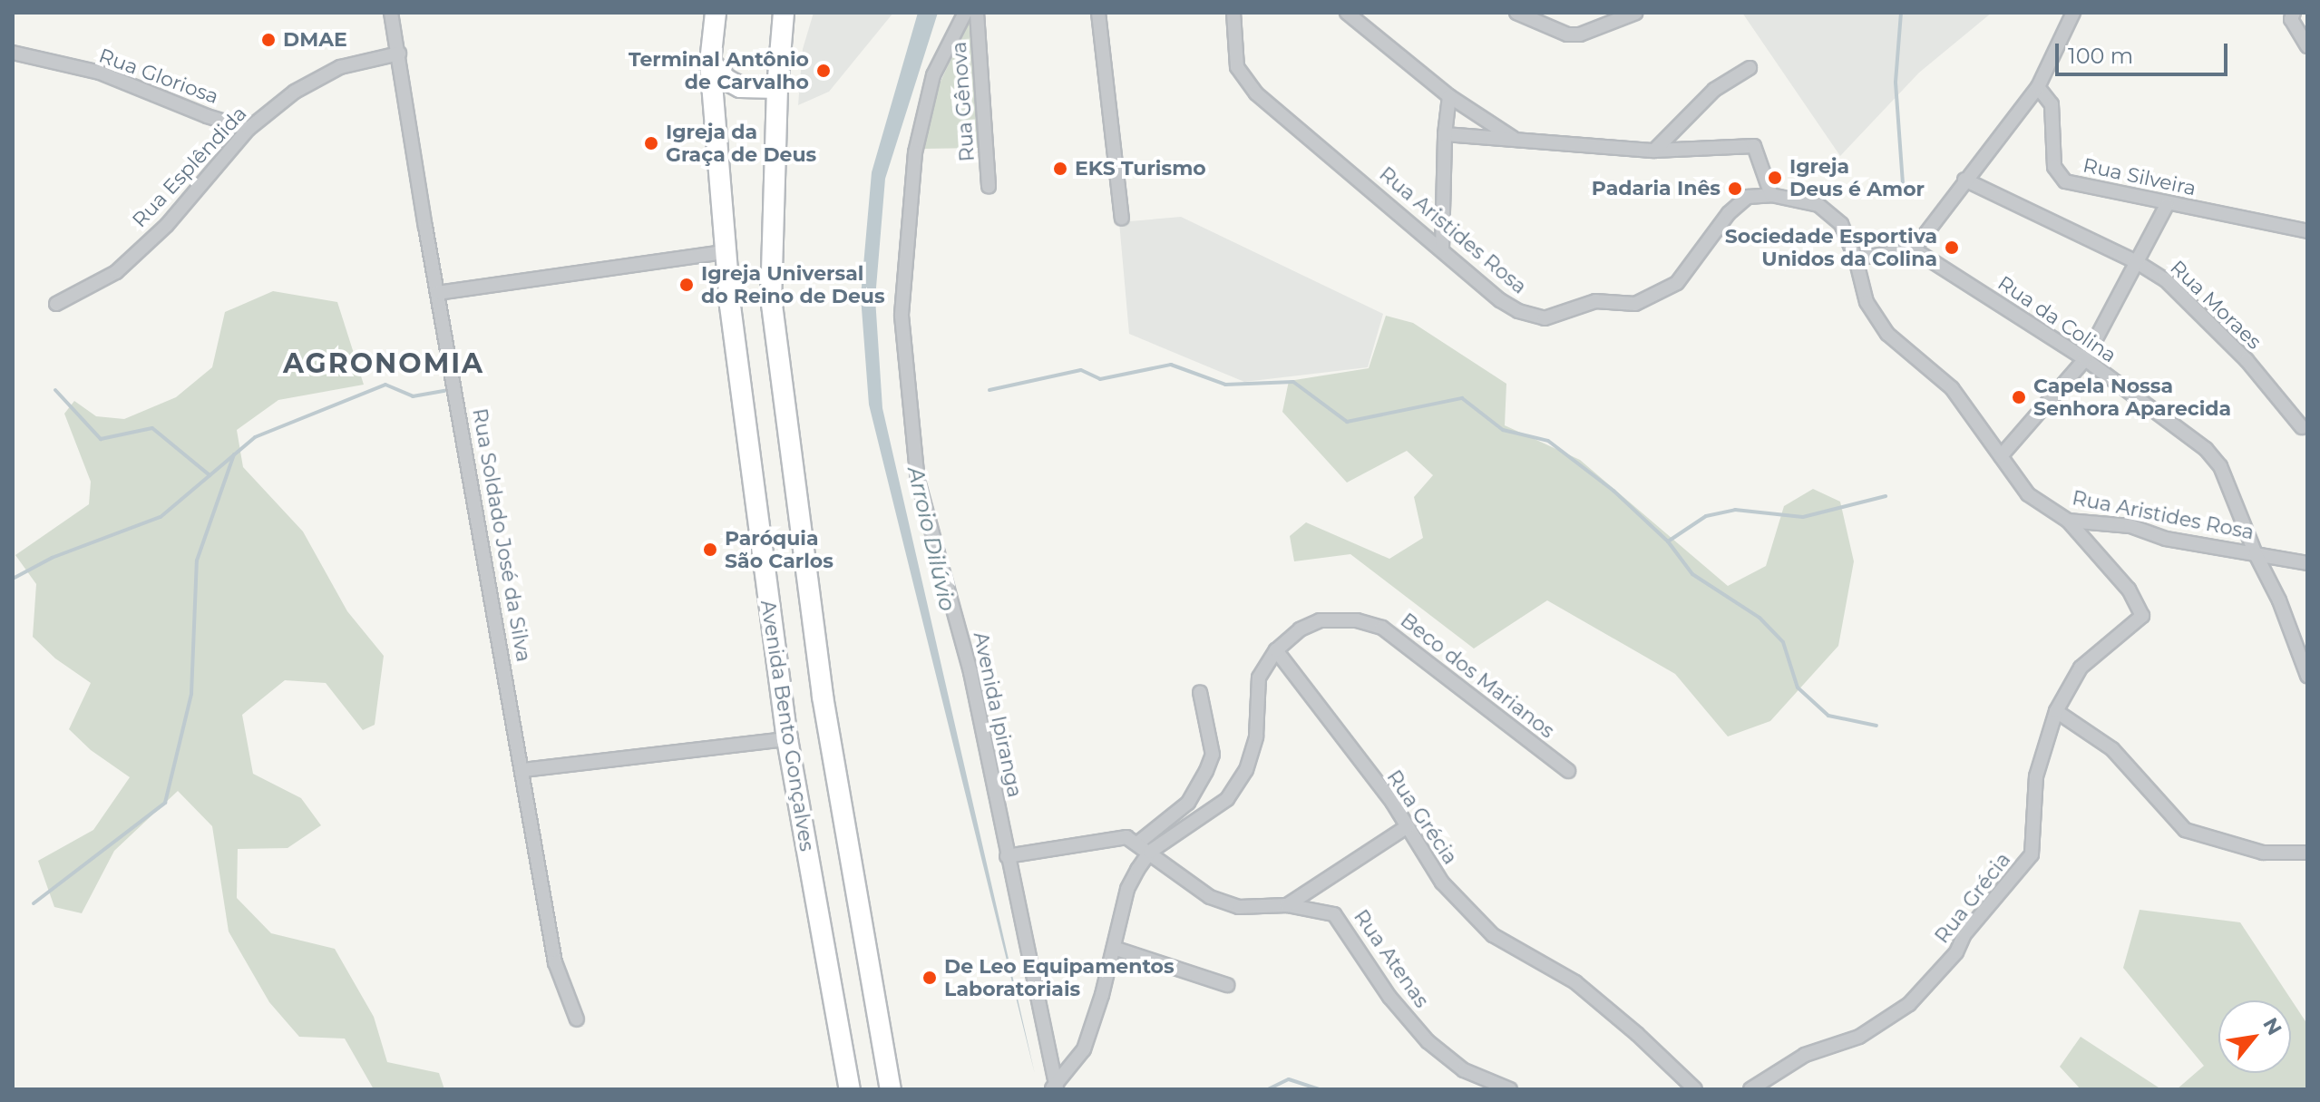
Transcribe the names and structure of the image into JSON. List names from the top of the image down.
{
  "streets": {
    "main road": ["Avenida Bento Gonçalves"],
    "street": [
      "Rua Gloriosa",
      "Rua Gênova",
      "Rua Esplêndida",
      "Rua Silveira",
      "Rua Aristides Rosa",
      "Rua Moraes",
      "Rua da Colina",
      "Rua Soldado José da Silva",
      "Beco dos Marianos",
      "Avenida Ipiranga",
      "Rua Grécia",
      "Rua Atenas"
    ]
  },
  "crossings": [
    ["Rua Gloriosa", "Rua Esplêndida"],
    ["Rua Esplêndida", "Rua Soldado José da Silva"],
    ["Rua Aristides Rosa", "Rua da Colina"],
    ["Rua Aristides Rosa", "Rua Grécia"],
    ["Beco dos Marianos", "Avenida Ipiranga"],
    ["Beco dos Marianos", "Rua Grécia"],
    ["Beco dos Marianos", "Rua Atenas"]
  ],
  "districts": ["AGRONOMIA"],
  "water": ["Arroio Dilúvio"],
  "places": [
    "DMAE",
    "Terminal Antônio de Carvalho",
    "Igreja da Graça de Deus",
    "EKS Turismo",
    "Igreja Deus é Amor",
    "Padaria Inês",
    "Sociedade Esportiva Unidos da Colina",
    "Igreja Universal do Reino de Deus",
    "Capela Nossa Senhora Aparecida",
    "Paróquia São Carlos",
    "De Leo Equipamentos Laboratoriais"
  ],
  "scale_bar": "100 m",
  "north": "top right"
}
